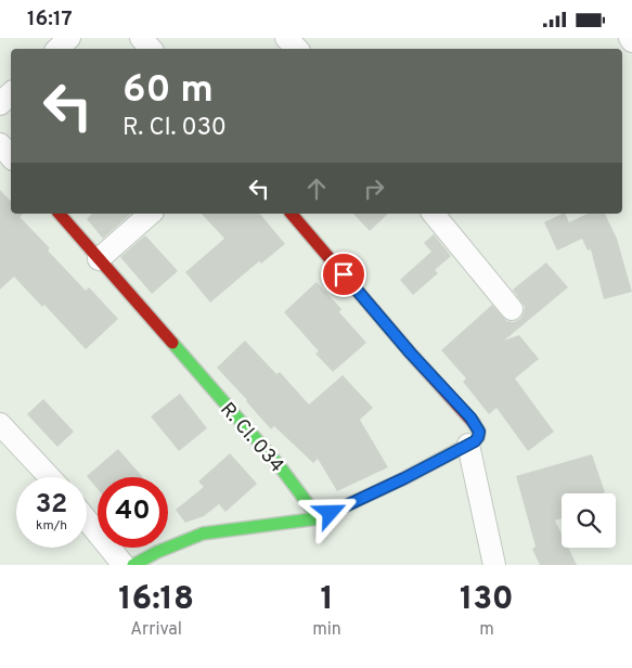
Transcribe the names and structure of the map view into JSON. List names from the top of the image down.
{
  "streets": {
    "street": ["R. Cl. 034"]
  },
  "page": {
    "status": "16:17",
    "turn": ["60 m", "R. Cl. 030"],
    "speed": "32 km/h",
    "limit": "40",
    "eta": [
      "16:18",
      "Arrival",
      "1",
      "min",
      "130",
      "m"
    ]
  }
}
